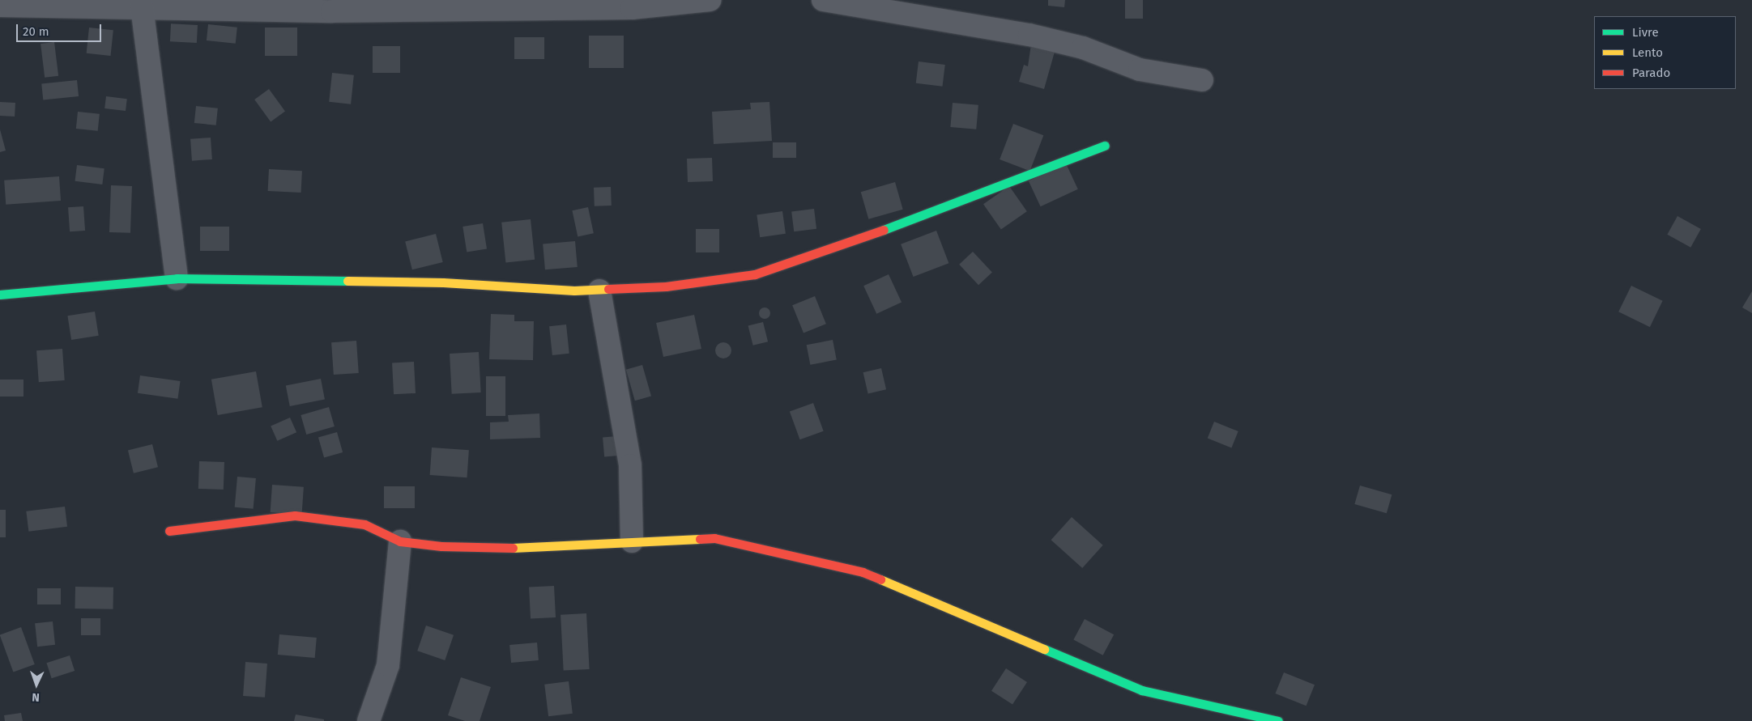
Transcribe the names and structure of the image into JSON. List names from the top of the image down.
{
  "legend": ["Livre", "Lento", "Parado"],
  "scale_bar": "20 m",
  "north": "bottom"
}
